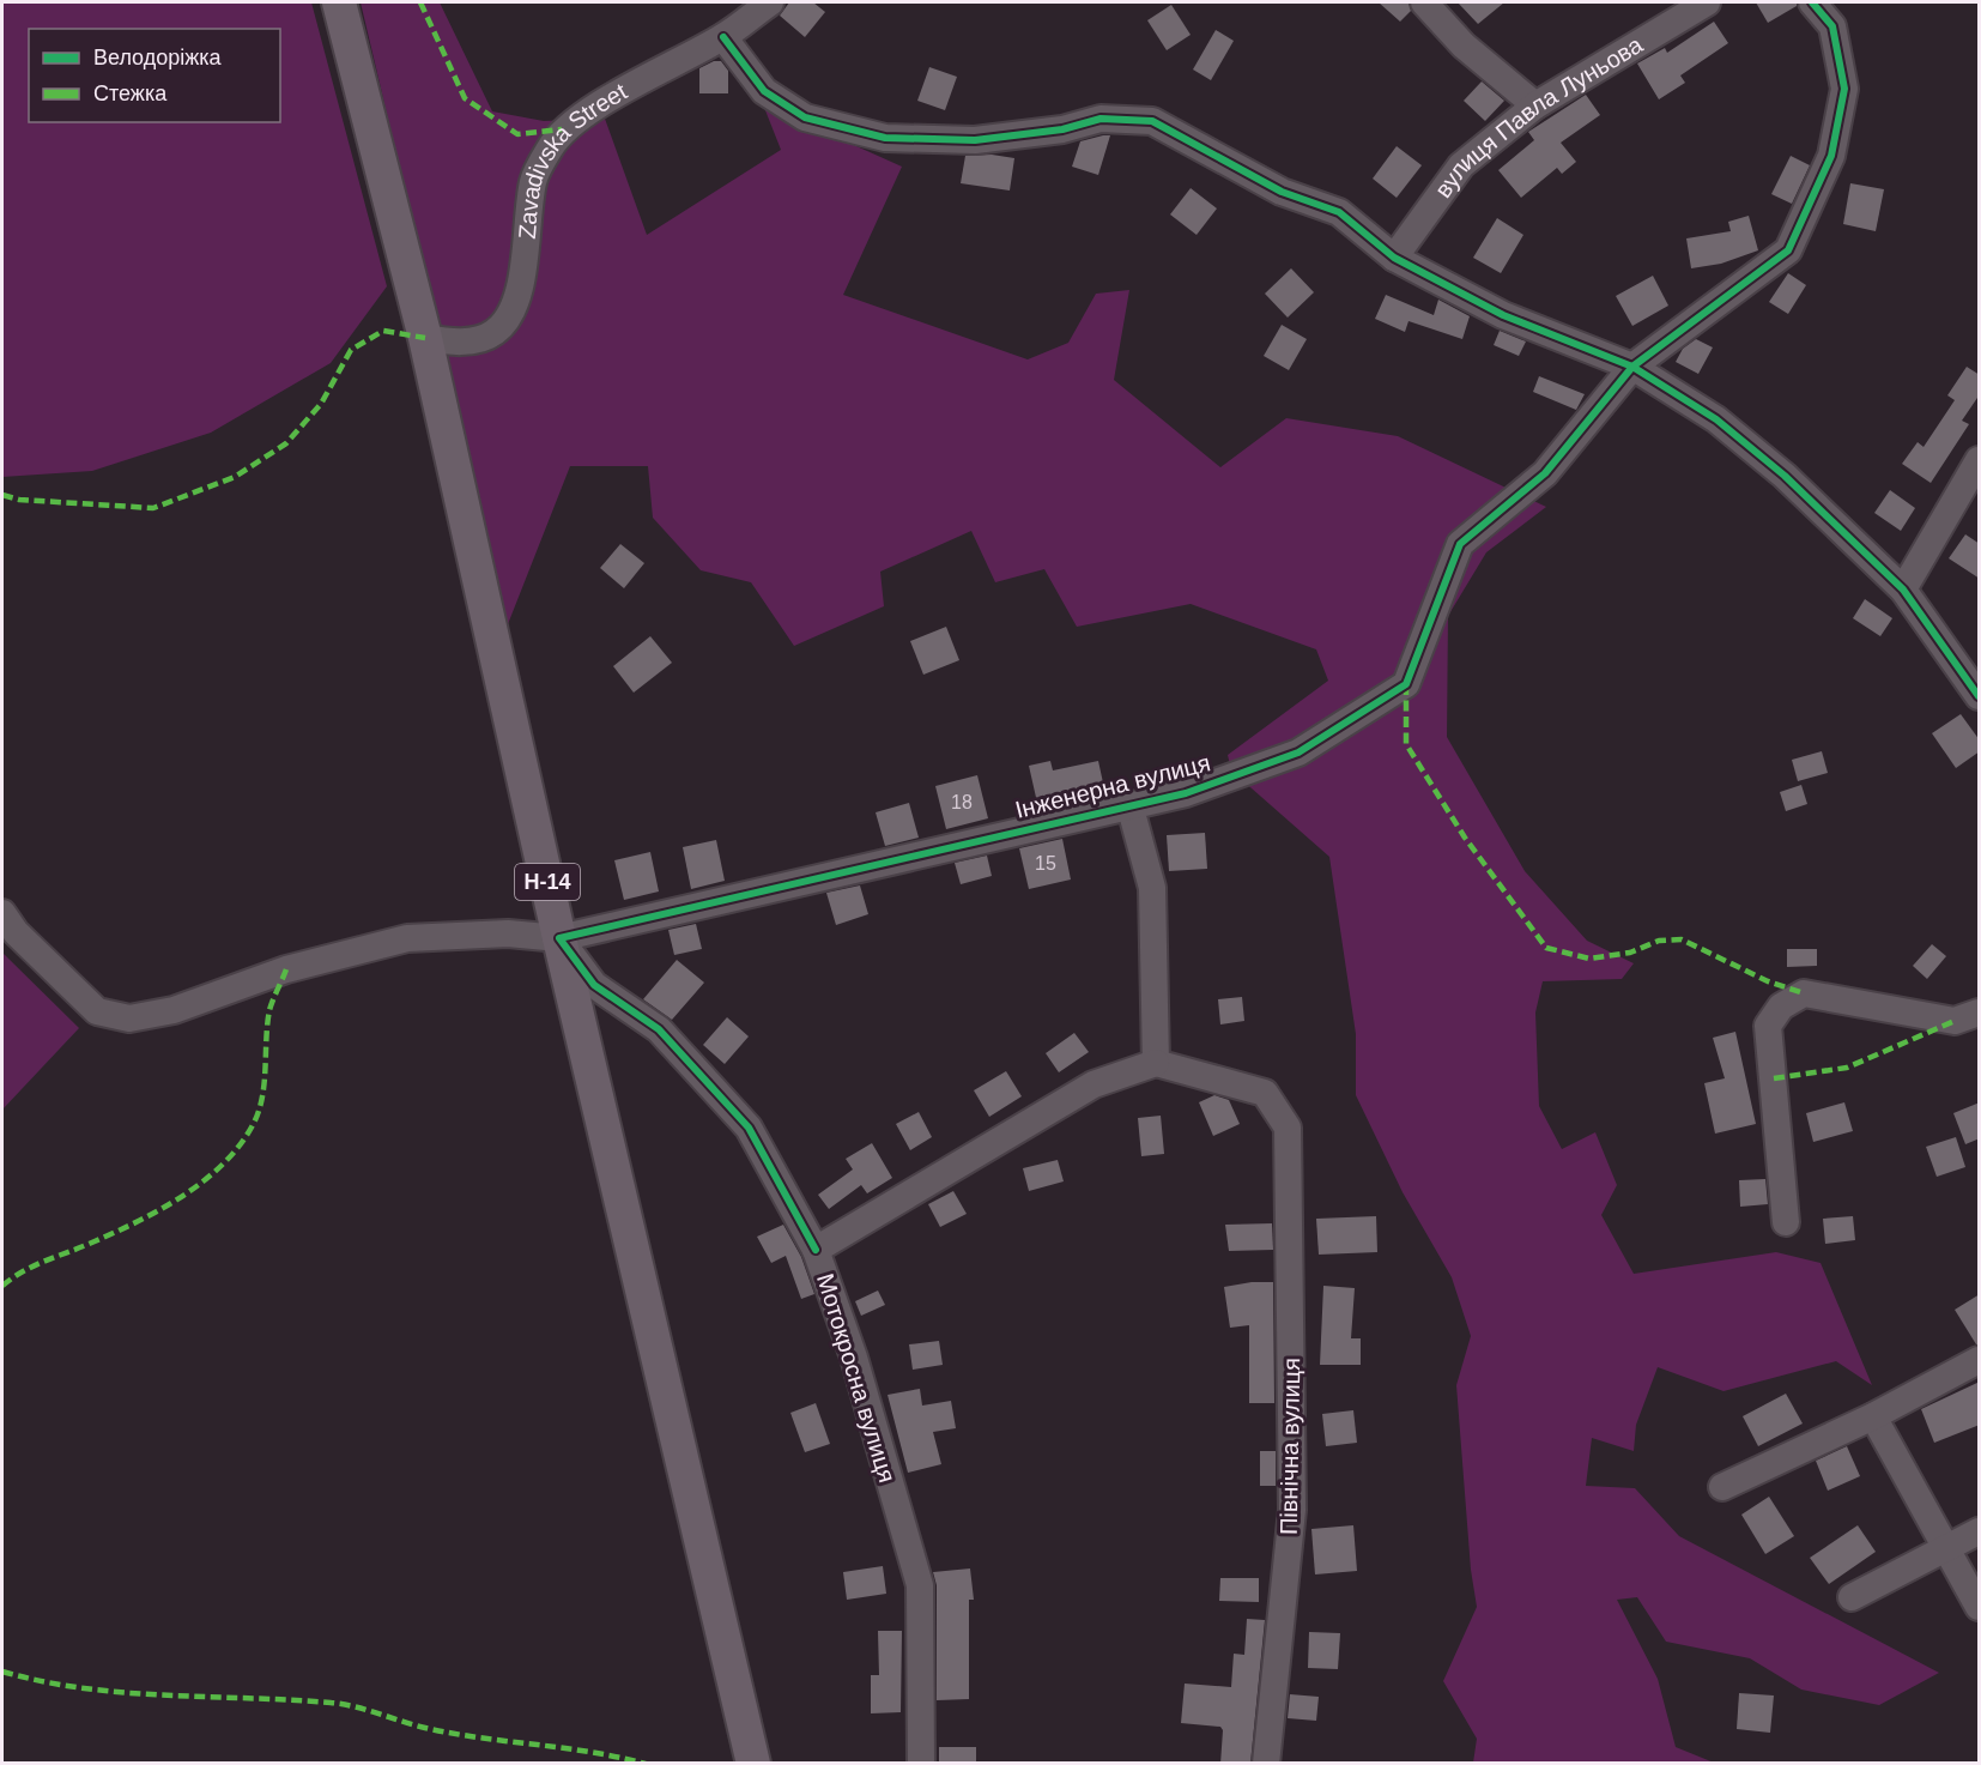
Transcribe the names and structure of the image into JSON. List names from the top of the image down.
{
  "streets": {
    "main road": ["Н-14"],
    "street": [
      "вулиця Павла Луньова",
      "Zavadivska Street",
      "Інженерна вулиця",
      "Мотокросна вулиця",
      "Північна вулиця"
    ]
  },
  "crossings": [
    ["Zavadivska Street", "Н-14"],
    ["Інженерна вулиця", "Н-14"],
    ["Мотокросна вулиця", "Північна вулиця"]
  ],
  "house_numbers": ["18", "15"],
  "legend": ["Велодоріжка", "Стежка"]
}
